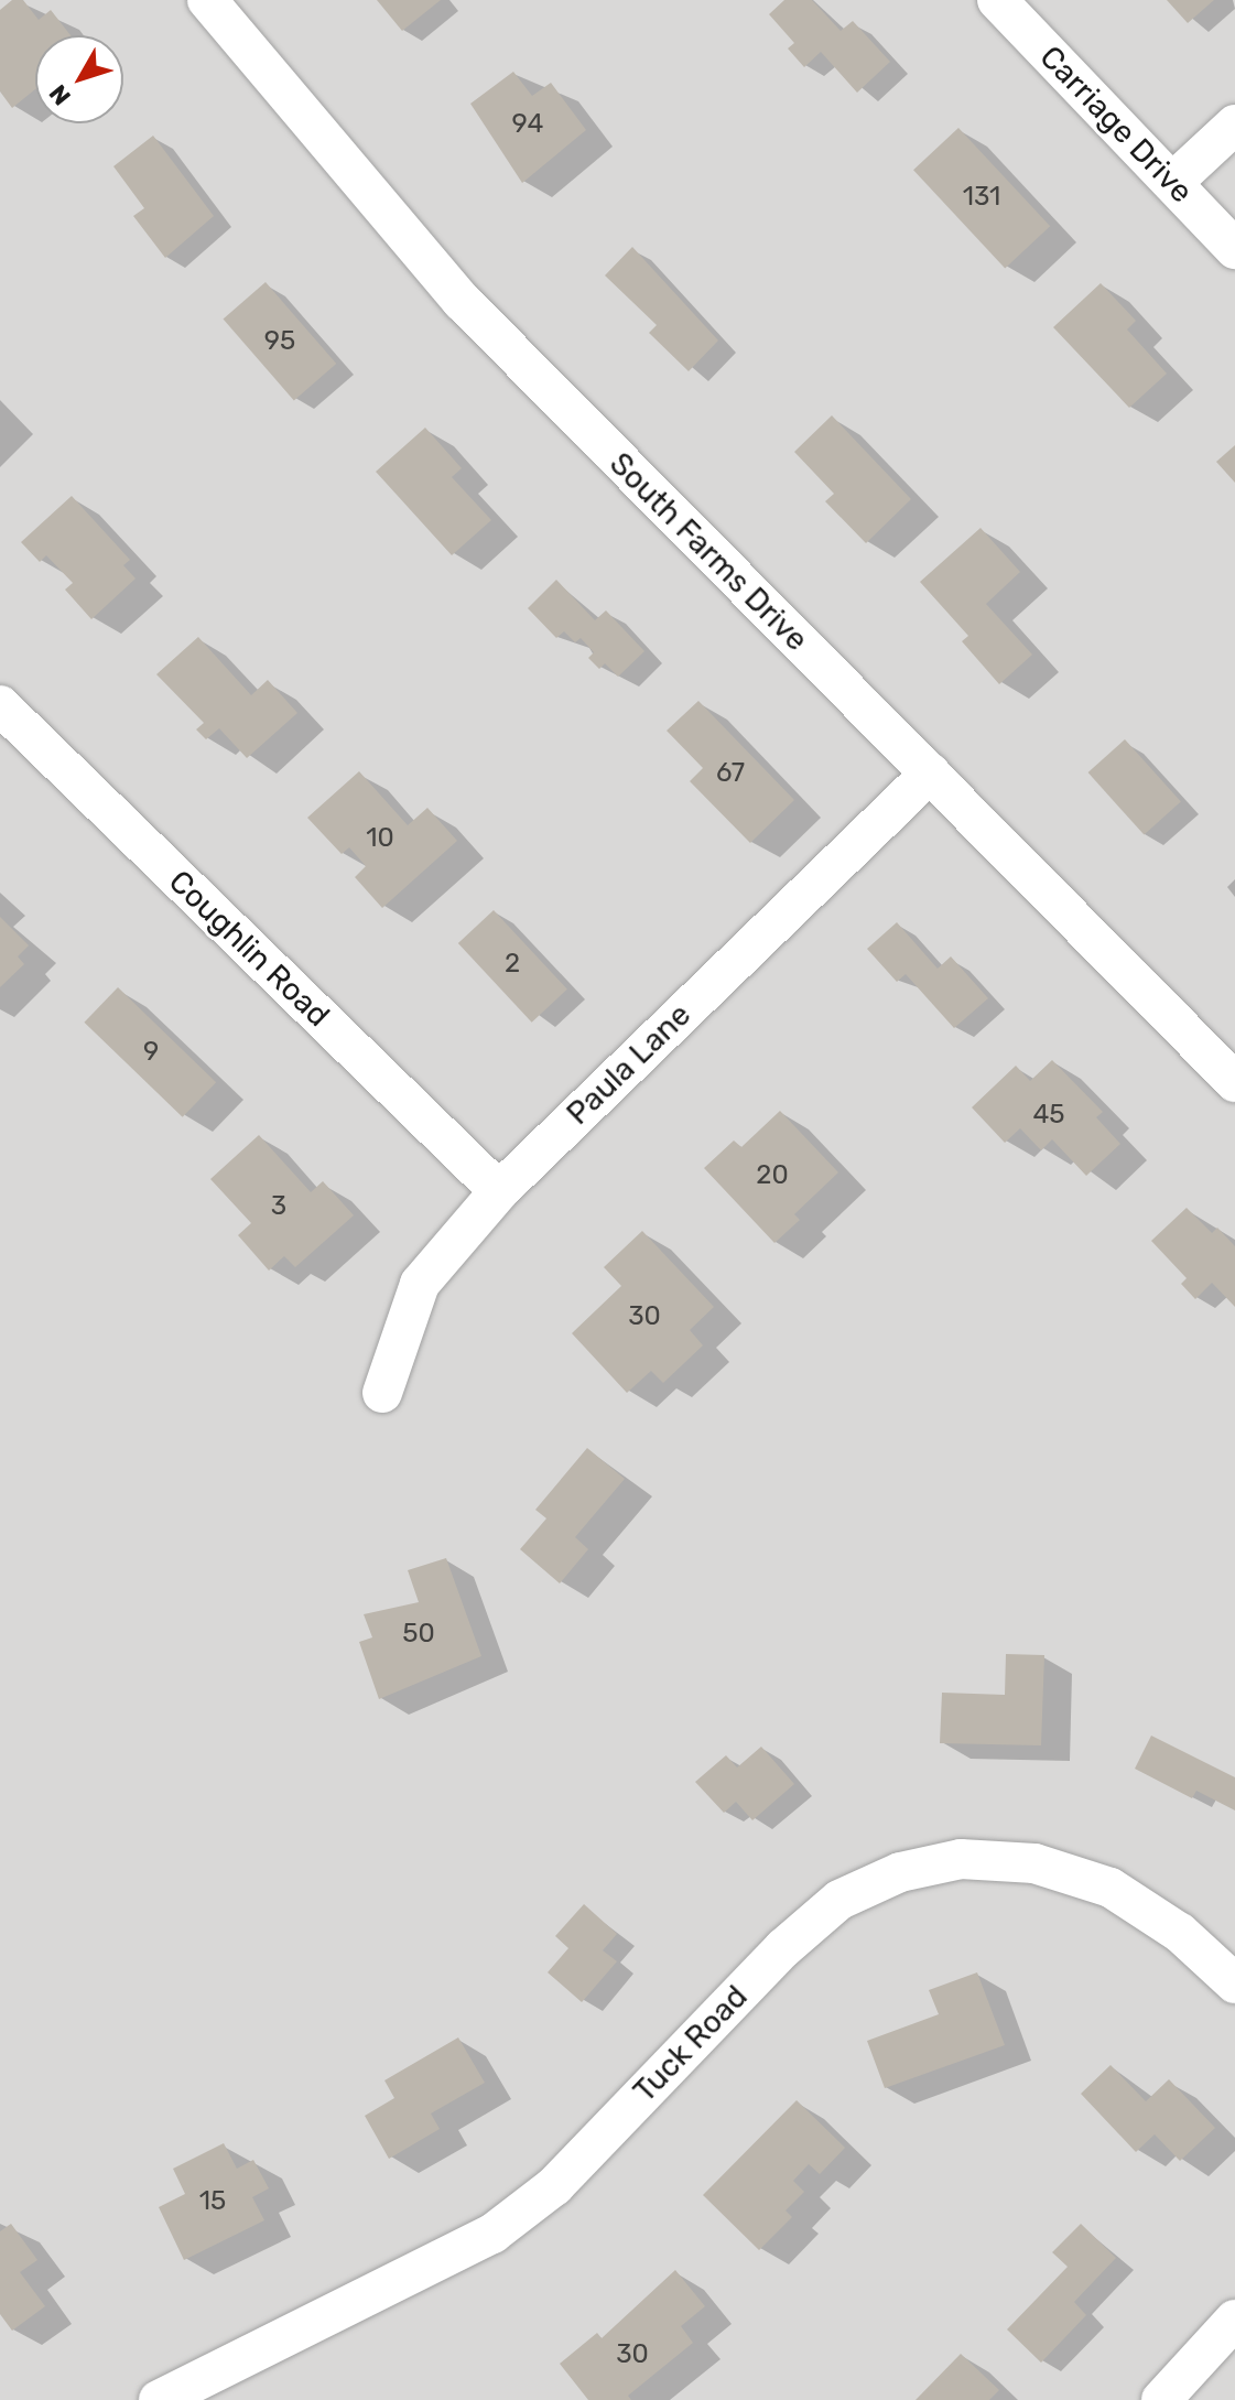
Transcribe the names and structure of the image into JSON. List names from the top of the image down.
{
  "streets": {
    "street": [
      "Carriage Drive",
      "South Farms Drive",
      "Coughlin Road",
      "Paula Lane",
      "Tuck Road"
    ]
  },
  "crossings": [
    ["South Farms Drive", "Paula Lane"],
    ["Coughlin Road", "Paula Lane"]
  ],
  "house_numbers": [
    "94",
    "131",
    "95",
    "67",
    "10",
    "2",
    "9",
    "45",
    "20",
    "3",
    "30",
    "50",
    "15",
    "30"
  ],
  "north": "bottom left"
}
